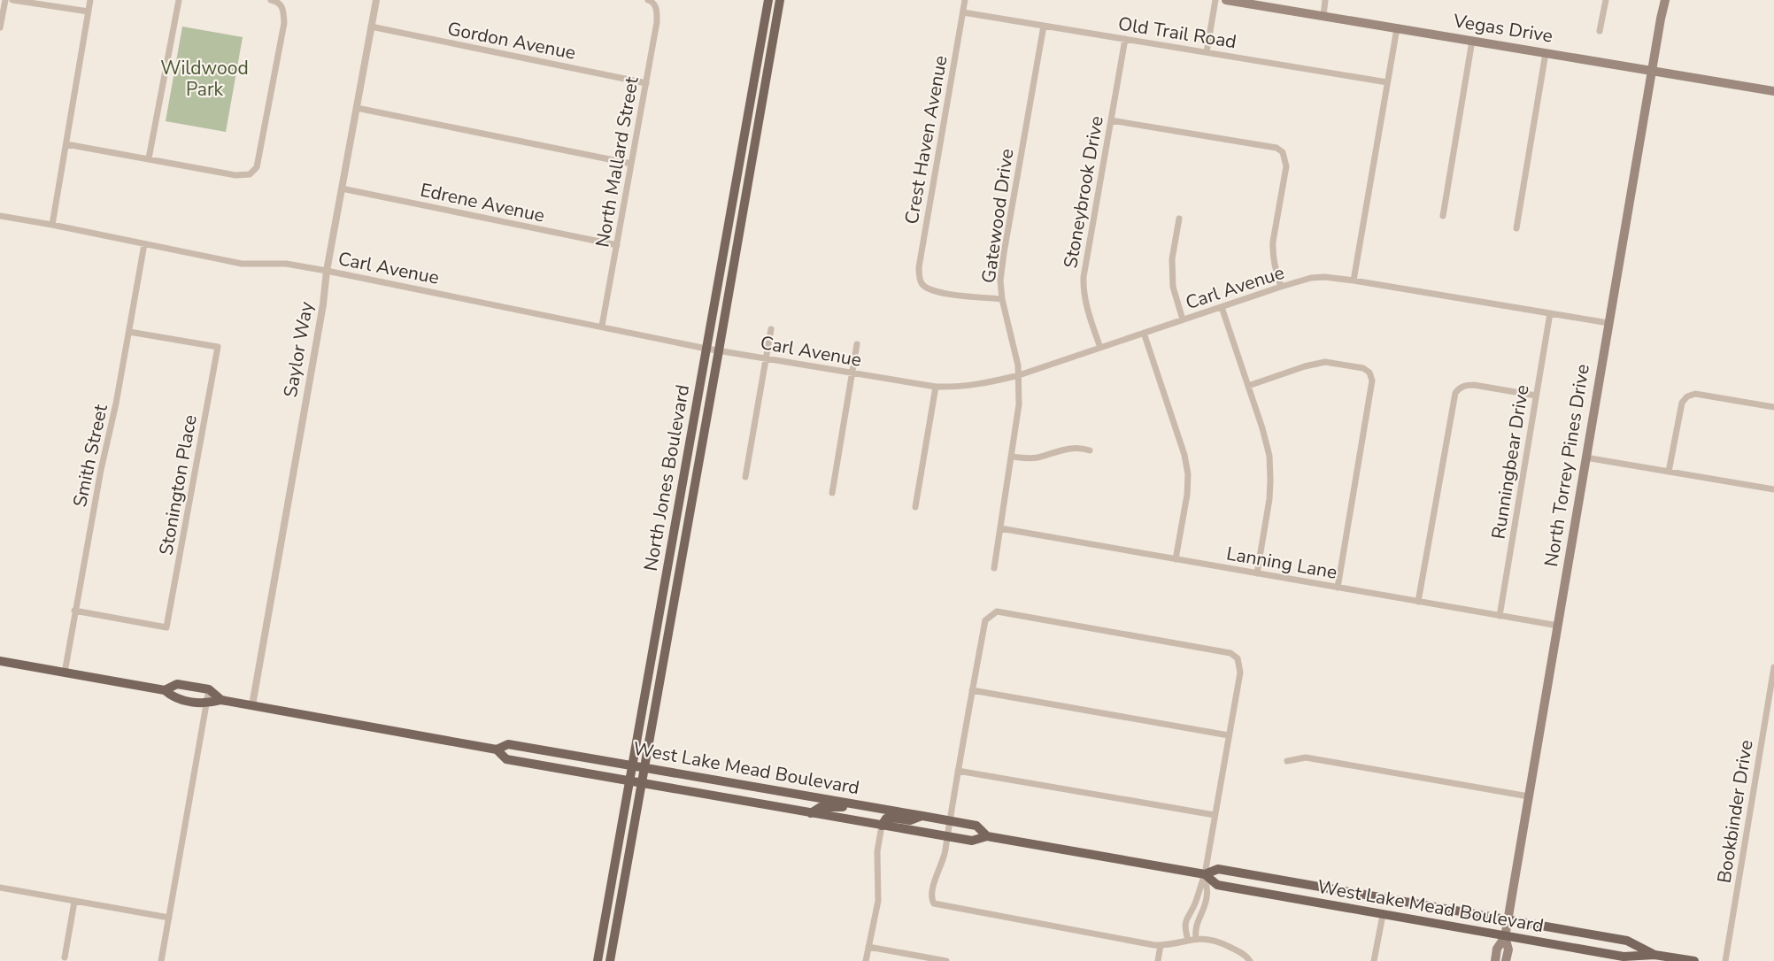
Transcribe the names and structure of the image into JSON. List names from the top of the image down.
{
  "streets": {
    "main road": [
      "Vegas Drive",
      "North Torrey Pines Drive",
      "North Jones Boulevard",
      "West Lake Mead Boulevard"
    ],
    "street": [
      "Old Trail Road",
      "Gordon Avenue",
      "Crest Haven Avenue",
      "North Mallard Street",
      "Stoneybrook Drive",
      "Edrene Avenue",
      "Gatewood Drive",
      "Carl Avenue",
      "Saylor Way",
      "Smith Street",
      "Runningbear Drive",
      "Stonington Place",
      "Lanning Lane",
      "Bookbinder Drive"
    ]
  },
  "crossings": [
    ["Vegas Drive", "North Torrey Pines Drive"],
    ["Old Trail Road", "Crest Haven Avenue"],
    ["Old Trail Road", "Stoneybrook Drive"],
    ["Old Trail Road", "Gatewood Drive"],
    ["Gordon Avenue", "North Mallard Street"],
    ["Gordon Avenue", "Saylor Way"],
    ["Crest Haven Avenue", "Gatewood Drive"],
    ["North Mallard Street", "Edrene Avenue"],
    ["North Mallard Street", "Carl Avenue"],
    ["Stoneybrook Drive", "Carl Avenue"],
    ["Edrene Avenue", "Saylor Way"],
    ["Gatewood Drive", "Carl Avenue"],
    ["Gatewood Drive", "Lanning Lane"],
    ["Carl Avenue", "Saylor Way"],
    ["Carl Avenue", "Smith Street"],
    ["Carl Avenue", "Runningbear Drive"],
    ["Carl Avenue", "North Torrey Pines Drive"],
    ["Carl Avenue", "North Jones Boulevard"],
    ["Saylor Way", "West Lake Mead Boulevard"],
    ["Smith Street", "Stonington Place"],
    ["Smith Street", "West Lake Mead Boulevard"],
    ["Runningbear Drive", "Lanning Lane"],
    ["North Torrey Pines Drive", "Lanning Lane"],
    ["North Torrey Pines Drive", "West Lake Mead Boulevard"],
    ["North Jones Boulevard", "West Lake Mead Boulevard"]
  ],
  "parks": ["Wildwood Park"]
}
